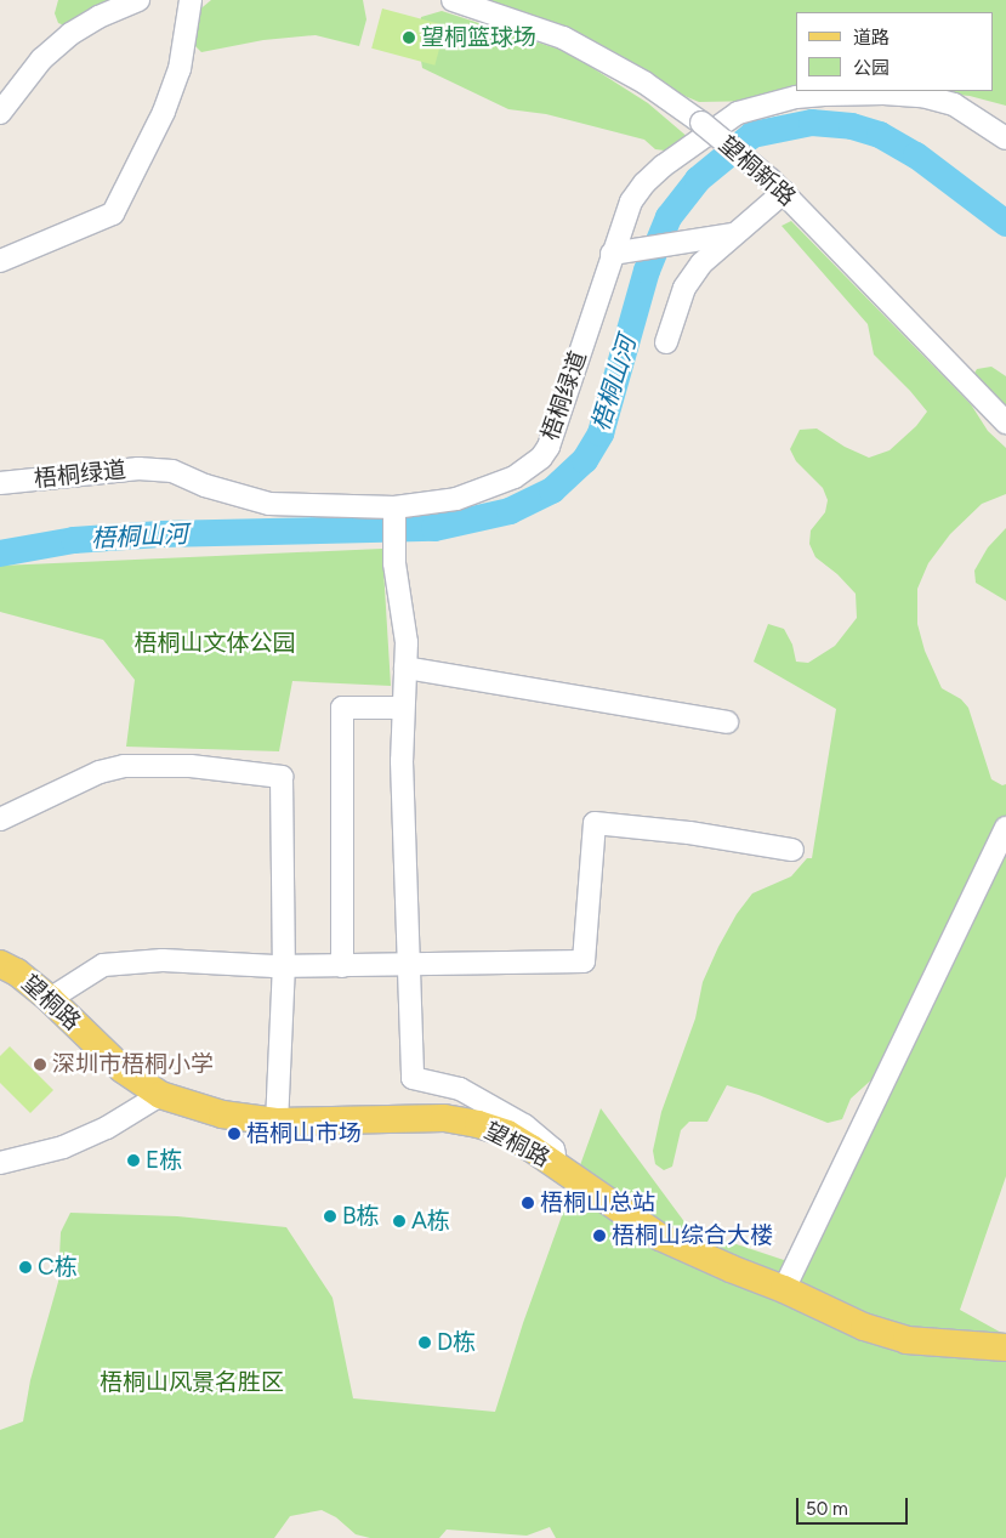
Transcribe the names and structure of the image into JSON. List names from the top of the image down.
{
  "streets": {
    "main road": ["望桐路"],
    "street": ["望桐新路", "梧桐绿道"]
  },
  "water": ["梧桐山河"],
  "parks": ["梧桐山文体公园", "梧桐山风景名胜区"],
  "places": [
    "望桐篮球场",
    "深圳市梧桐小学",
    "梧桐山市场",
    "E栋",
    "梧桐山总站",
    "B栋",
    "A栋",
    "梧桐山综合大楼",
    "C栋",
    "D栋"
  ],
  "legend": ["道路", "公园"],
  "scale_bar": "50 m"
}
